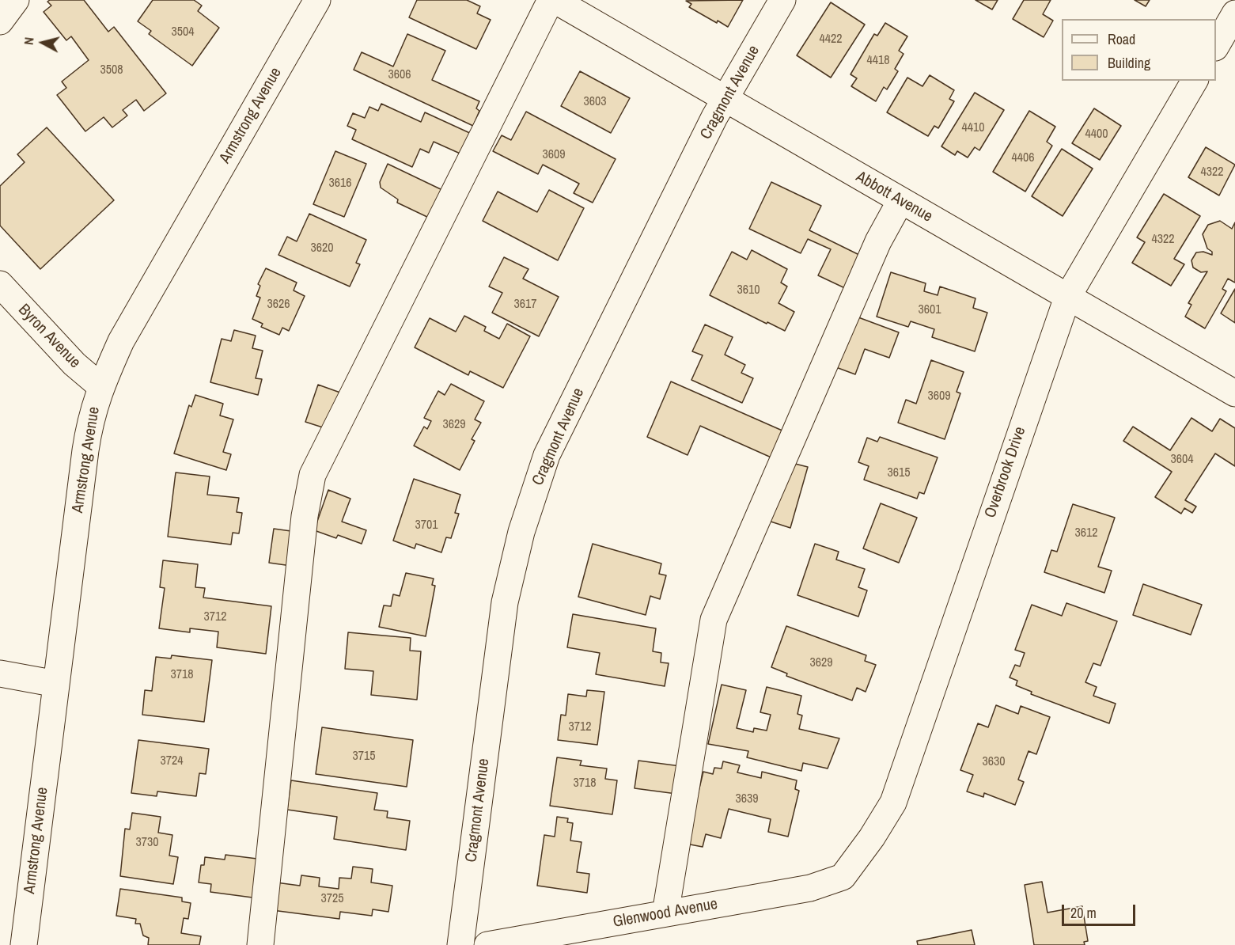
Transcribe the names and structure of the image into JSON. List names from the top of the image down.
{
  "streets": {
    "street": [
      "Cragmont Avenue",
      "Armstrong Avenue",
      "Abbott Avenue",
      "Byron Avenue",
      "Overbrook Drive",
      "Glenwood Avenue"
    ]
  },
  "crossings": [
    ["Cragmont Avenue", "Abbott Avenue"],
    ["Armstrong Avenue", "Byron Avenue"],
    ["Abbott Avenue", "Overbrook Drive"],
    ["Overbrook Drive", "Glenwood Avenue"]
  ],
  "house_numbers": [
    "3504",
    "4422",
    "4418",
    "3508",
    "3606",
    "3603",
    "4410",
    "4400",
    "3609",
    "4406",
    "4322",
    "3616",
    "4322",
    "3620",
    "3610",
    "3626",
    "3617",
    "3601",
    "3609",
    "3629",
    "3604",
    "3615",
    "3701",
    "3612",
    "3712",
    "3629",
    "3718",
    "3712",
    "3715",
    "3724",
    "3630",
    "3718",
    "3639",
    "3730",
    "3725"
  ],
  "legend": ["Road", "Building"],
  "scale_bar": "20 m",
  "north": "left"
}
